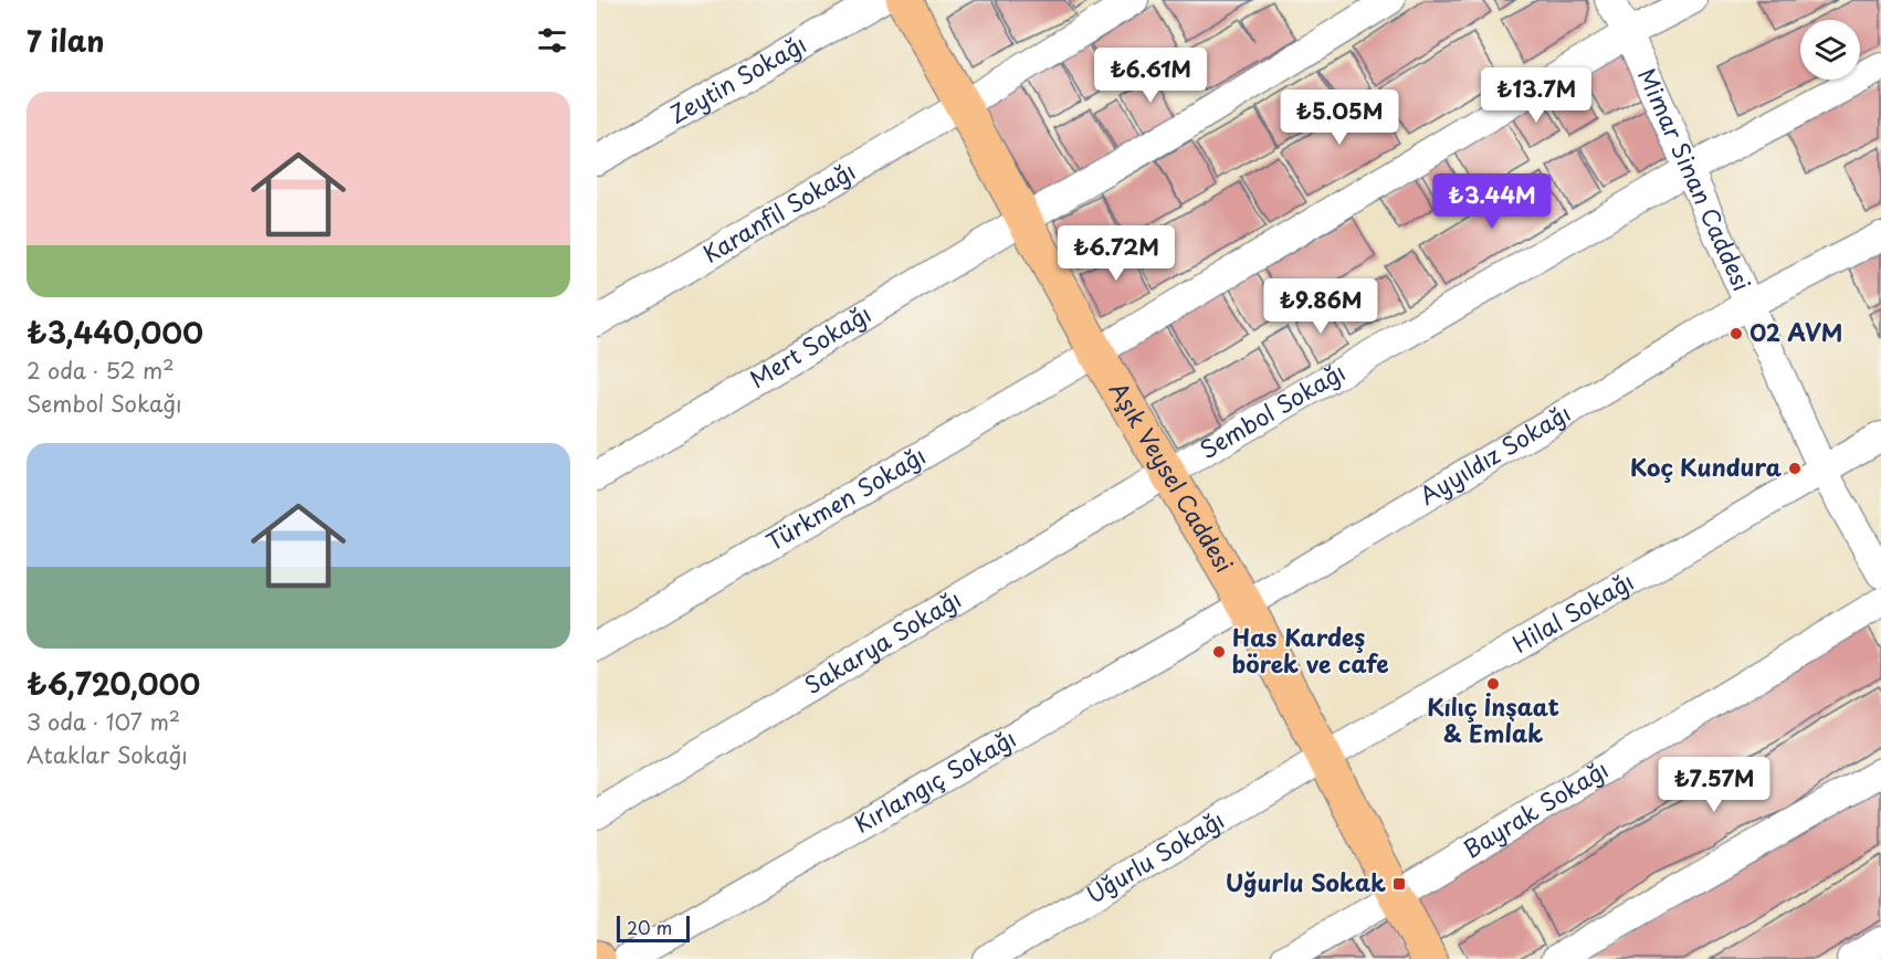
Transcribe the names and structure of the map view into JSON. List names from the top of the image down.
{
  "streets": {
    "main road": ["Aşık Veysel Caddesi"],
    "street": [
      "Zeytin Sokağı",
      "Mimar Sinan Caddesi",
      "Karanfil Sokağı",
      "Mert Sokağı",
      "Sembol Sokağı",
      "Ayyıldız Sokağı",
      "Türkmen Sokağı",
      "Hilal Sokağı",
      "Sakarya Sokağı",
      "Kırlangıç Sokağı",
      "Bayrak Sokağı",
      "Uğurlu Sokağı"
    ]
  },
  "crossings": [
    ["Mimar Sinan Caddesi", "Sembol Sokağı"],
    ["Mimar Sinan Caddesi", "Ayyıldız Sokağı"],
    ["Mimar Sinan Caddesi", "Türkmen Sokağı"],
    ["Mimar Sinan Caddesi", "Hilal Sokağı"],
    ["Karanfil Sokağı", "Aşık Veysel Caddesi"],
    ["Mert Sokağı", "Aşık Veysel Caddesi"],
    ["Sembol Sokağı", "Aşık Veysel Caddesi"],
    ["Sembol Sokağı", "Sakarya Sokağı"],
    ["Ayyıldız Sokağı", "Aşık Veysel Caddesi"],
    ["Ayyıldız Sokağı", "Kırlangıç Sokağı"],
    ["Aşık Veysel Caddesi", "Türkmen Sokağı"],
    ["Aşık Veysel Caddesi", "Hilal Sokağı"],
    ["Aşık Veysel Caddesi", "Sakarya Sokağı"],
    ["Aşık Veysel Caddesi", "Kırlangıç Sokağı"],
    ["Aşık Veysel Caddesi", "Bayrak Sokağı"],
    ["Aşık Veysel Caddesi", "Uğurlu Sokağı"],
    ["Hilal Sokağı", "Uğurlu Sokağı"]
  ],
  "places": {
    "other": [
      "02 AVM",
      "Koç Kundura",
      "Has Kardeş börek ve cafe",
      "Kılıç İnşaat & Emlak"
    ],
    "transit": ["Uğurlu Sokak"]
  },
  "scale_bar": "20 m",
  "page": {
    "heading": "7 ilan",
    "price": [
      "₺6.61M",
      "₺13.7M",
      "₺5.05M",
      "₺3.44M",
      "₺6.72M",
      "₺9.86M",
      "₺7.57M"
    ],
    "list": [
      {
        "name": "₺3,440,000",
        "note": "2 oda · 52 m² · Sembol Sokağı"
      },
      {
        "name": "₺6,720,000",
        "note": "3 oda · 107 m² · Ataklar Sokağı"
      }
    ],
    "scale": "20 m"
  }
}
